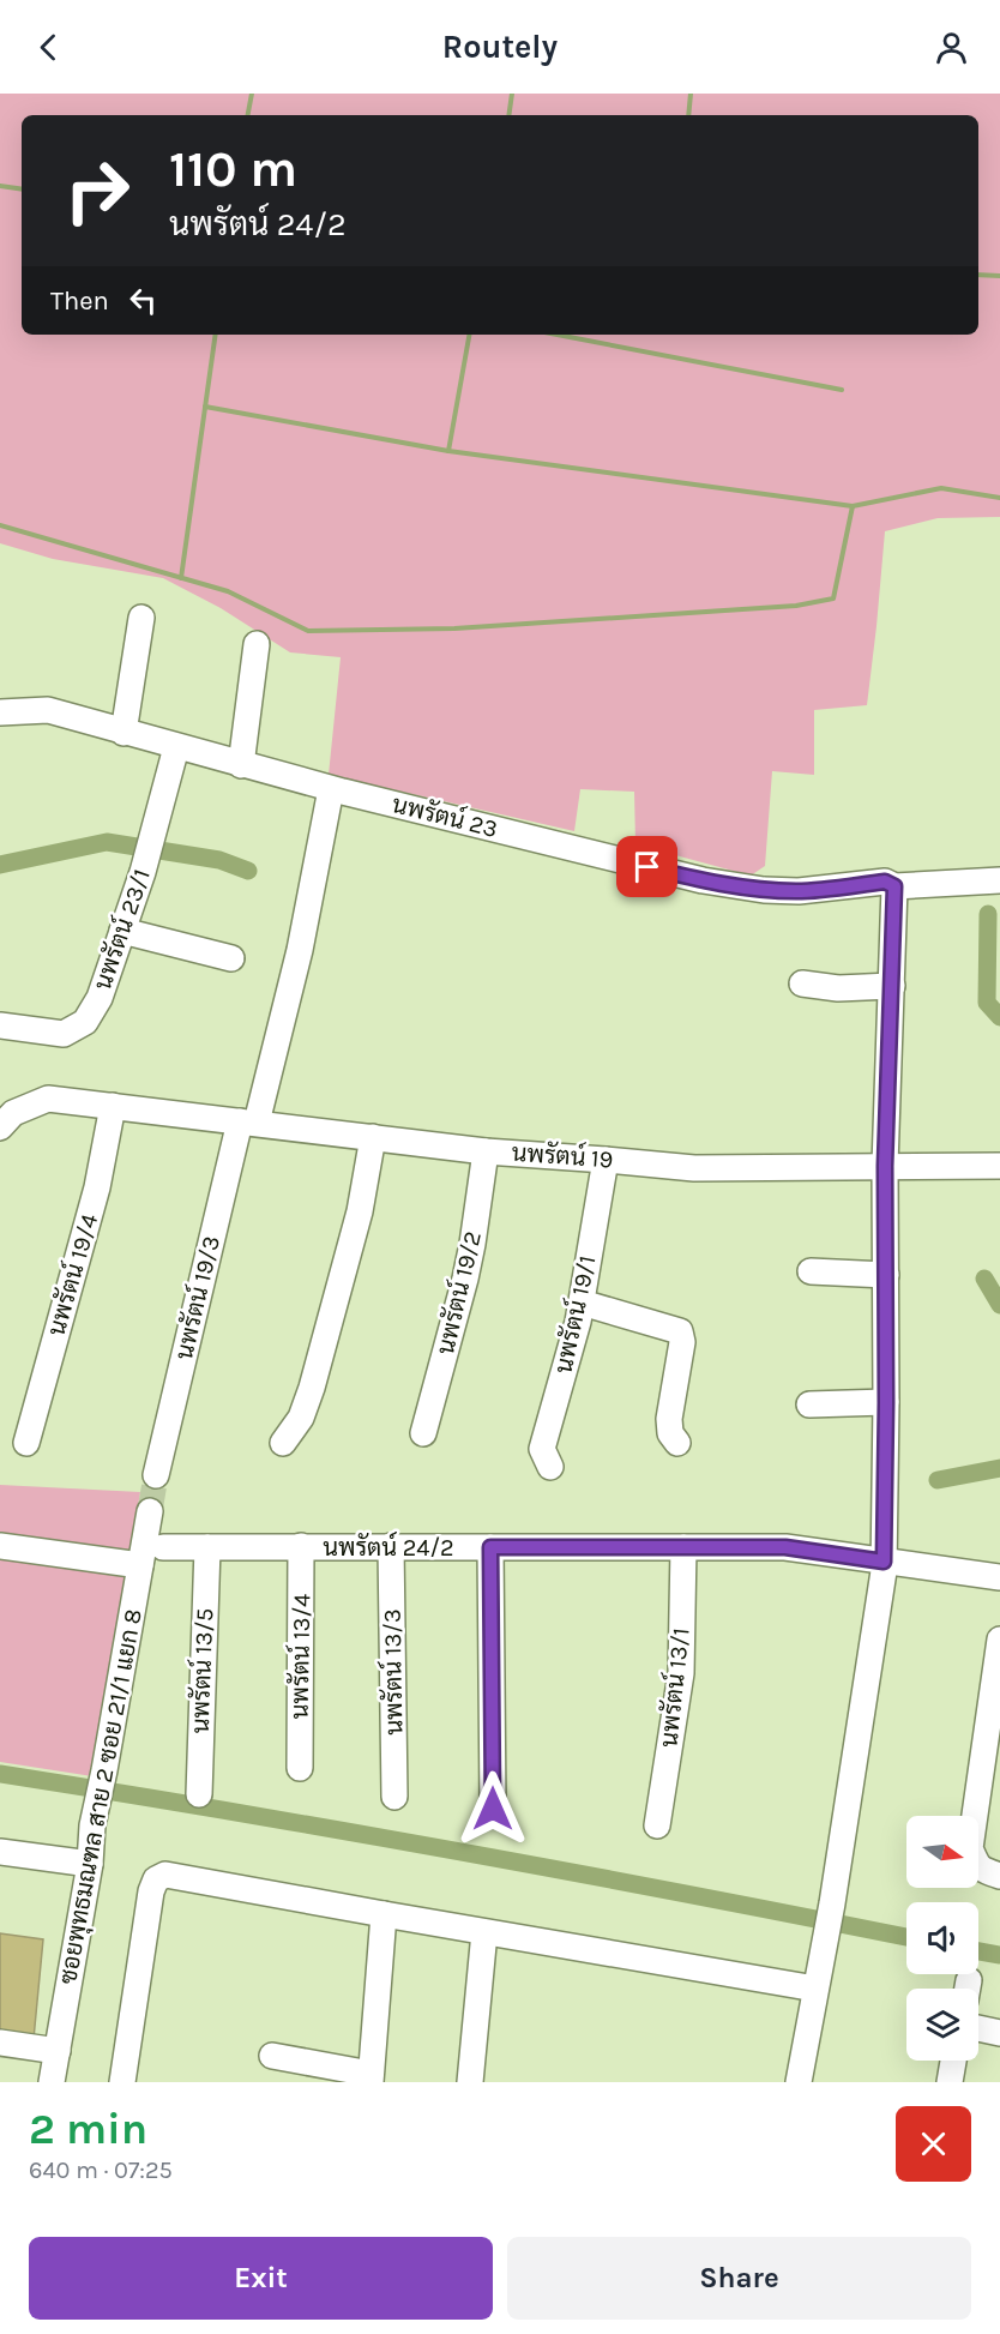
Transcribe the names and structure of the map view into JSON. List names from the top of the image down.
{
  "streets": {
    "street": [
      "นพรัตน์ 23",
      "นพรัตน์ 23/1",
      "นพรัตน์ 19",
      "นพรัตน์ 19/4",
      "นพรัตน์ 19/2",
      "นพรัตน์ 19/3",
      "นพรัตน์ 19/1",
      "นพรัตน์ 24/2",
      "นพรัตน์ 13/4",
      "นพรัตน์ 13/5",
      "นพรัตน์ 13/3",
      "นพรัตน์ 13/1",
      "ซอยพุทธมณฑล สาย 2 ซอย 21/1 แยก 8"
    ]
  },
  "crossings": [
    ["นพรัตน์ 23", "นพรัตน์ 23/1"],
    ["นพรัตน์ 23", "นพรัตน์ 19/3"],
    ["นพรัตน์ 19", "นพรัตน์ 19/4"],
    ["นพรัตน์ 19", "นพรัตน์ 19/2"],
    ["นพรัตน์ 19", "นพรัตน์ 19/3"],
    ["นพรัตน์ 19", "นพรัตน์ 19/1"],
    ["นพรัตน์ 24/2", "นพรัตน์ 13/4"],
    ["นพรัตน์ 24/2", "นพรัตน์ 13/5"],
    ["นพรัตน์ 24/2", "นพรัตน์ 13/3"],
    ["นพรัตน์ 24/2", "นพรัตน์ 13/1"]
  ],
  "north": "right",
  "page": {
    "header": "Routely",
    "turn": ["110 m", "นพรัตน์ 24/2"],
    "then": "Then",
    "heading": ["2 min", "640 m · 07:25"],
    "buttons": ["Exit", "Share"]
  }
}
